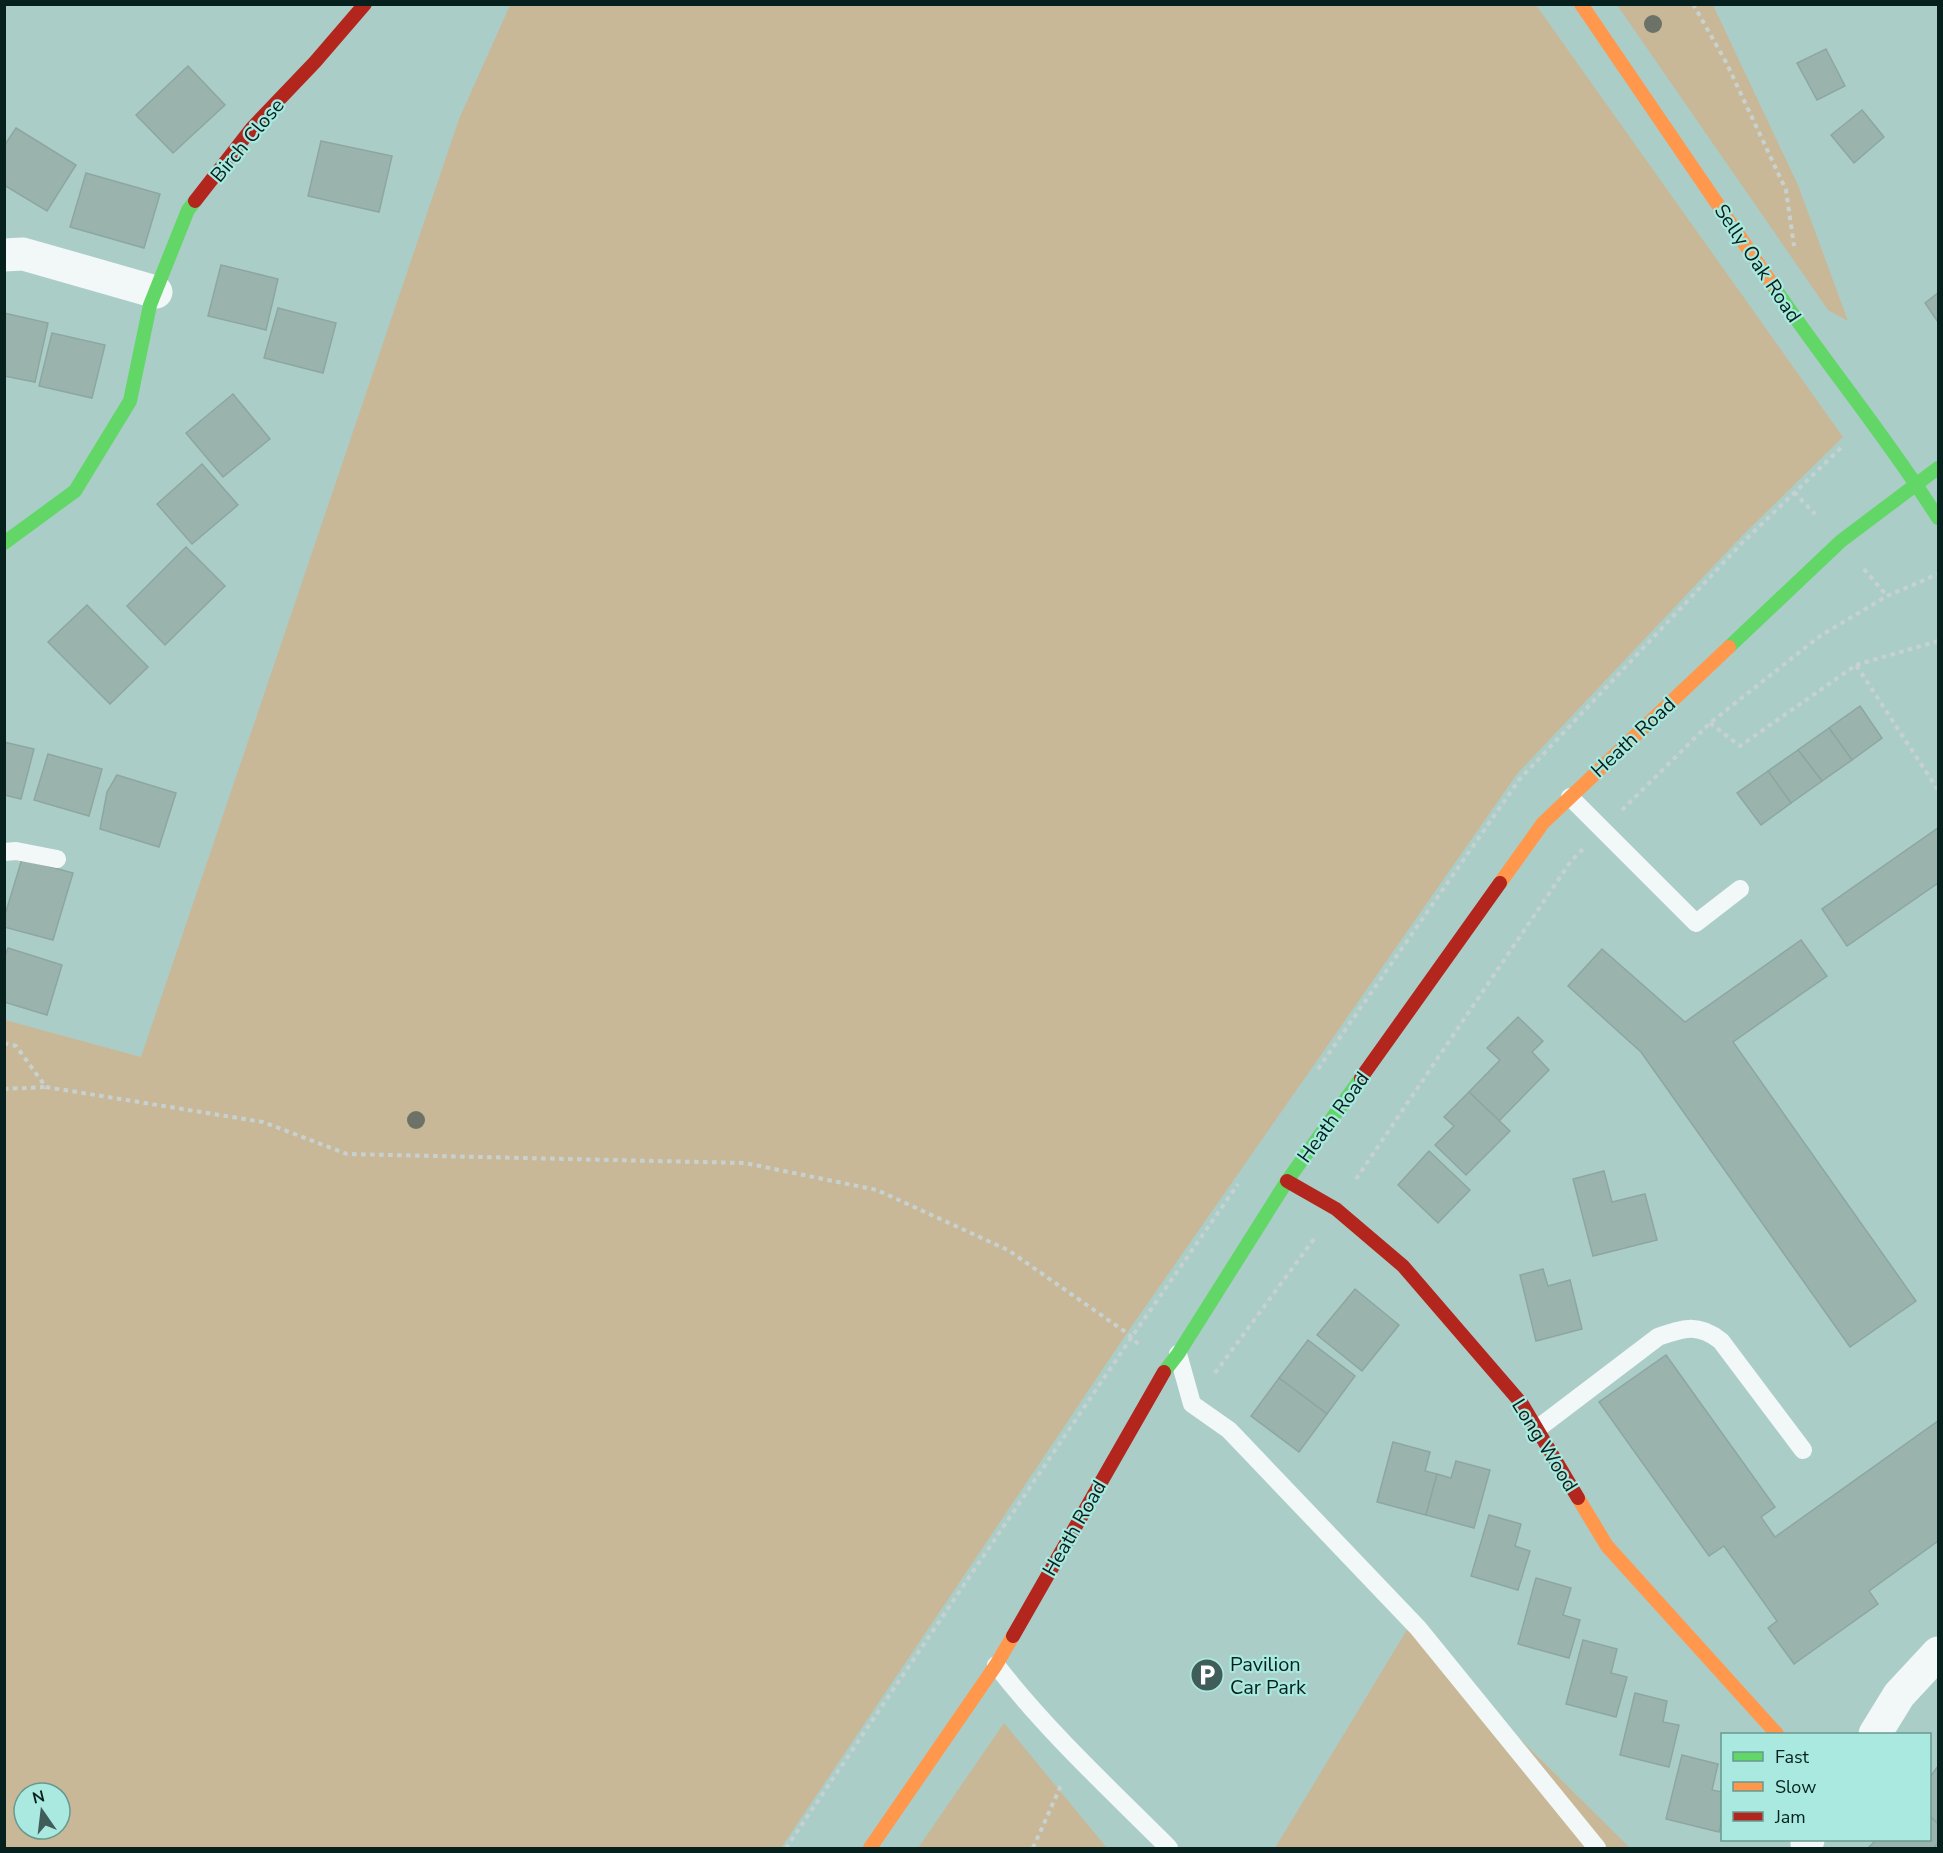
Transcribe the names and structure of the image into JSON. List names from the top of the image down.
{
  "streets": {
    "street": [
      "Birch Close",
      "Selly Oak Road",
      "Heath Road",
      "Long Wood"
    ]
  },
  "crossings": [
    ["Selly Oak Road", "Heath Road"],
    ["Heath Road", "Long Wood"]
  ],
  "places": {
    "parking": ["Pavilion Car Park"]
  },
  "legend": ["Fast", "Slow", "Jam"],
  "north": "top"
}
